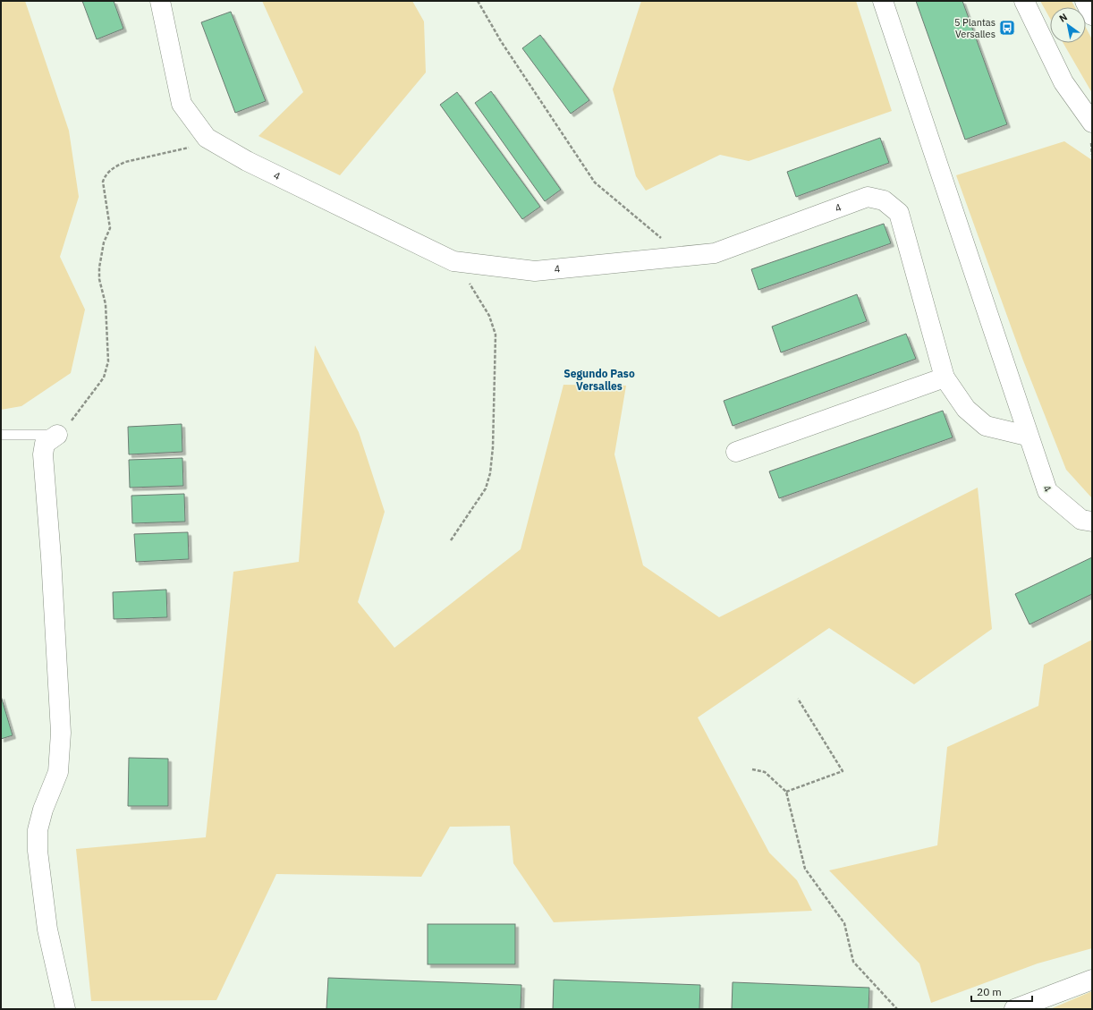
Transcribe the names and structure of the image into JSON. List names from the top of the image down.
{
  "streets": {
    "street": ["4"]
  },
  "districts": ["Segundo Paso Versalles"],
  "places": {
    "bus stop": ["5 Plantas Versalles"]
  },
  "scale_bar": "20 m",
  "north": "top left"
}
